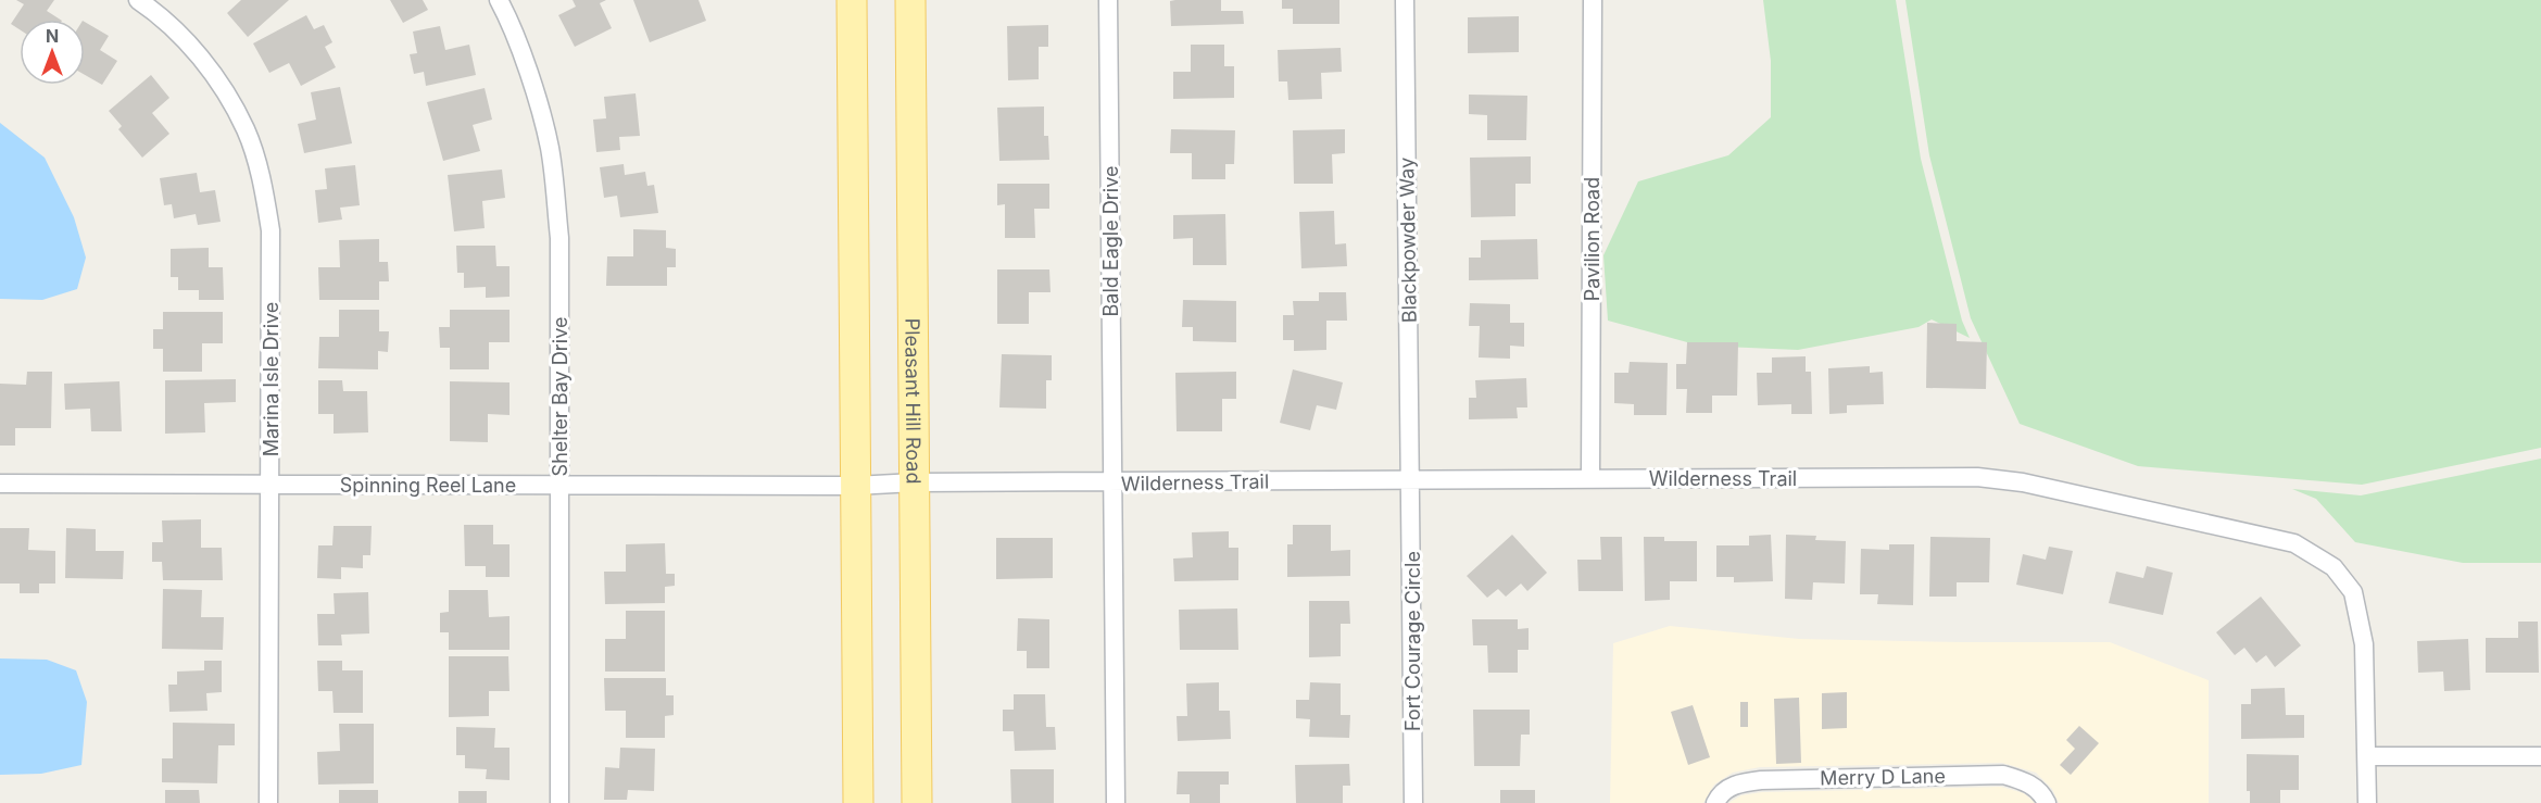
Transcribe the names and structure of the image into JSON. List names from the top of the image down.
{
  "streets": {
    "main road": ["Pleasant Hill Road"],
    "street": [
      "Pavilion Road",
      "Blackpowder Way",
      "Bald Eagle Drive",
      "Marina Isle Drive",
      "Shelter Bay Drive",
      "Wilderness Trail",
      "Spinning Reel Lane",
      "Fort Courage Circle",
      "Merry D Lane"
    ]
  },
  "crossings": [
    ["Pavilion Road", "Wilderness Trail"],
    ["Blackpowder Way", "Wilderness Trail"],
    ["Blackpowder Way", "Fort Courage Circle"],
    ["Bald Eagle Drive", "Wilderness Trail"],
    ["Marina Isle Drive", "Spinning Reel Lane"],
    ["Shelter Bay Drive", "Spinning Reel Lane"],
    ["Pleasant Hill Road", "Wilderness Trail"],
    ["Wilderness Trail", "Spinning Reel Lane"],
    ["Wilderness Trail", "Fort Courage Circle"]
  ],
  "north": "top"
}
